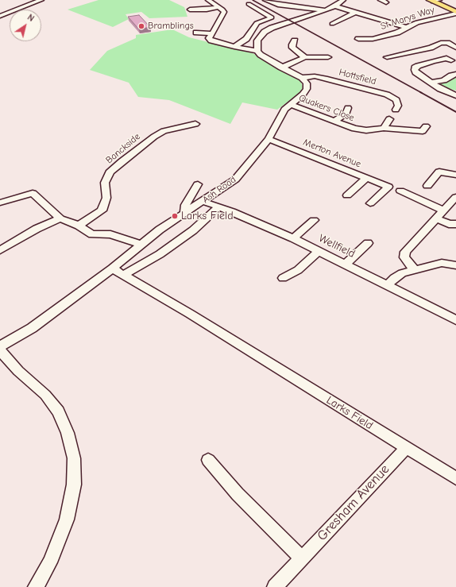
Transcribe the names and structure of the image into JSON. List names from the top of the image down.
{
  "streets": {
    "street": [
      "St Marys Way",
      "Hottsfield",
      "Quakers Close",
      "Banckside",
      "Merton Avenue",
      "Ash Road",
      "Wellfield",
      "Larks Field",
      "Gresham Avenue"
    ]
  },
  "crossings": [
    ["Hottsfield", "Ash Road"],
    ["Quakers Close", "Ash Road"],
    ["Merton Avenue", "Ash Road"],
    ["Ash Road", "Wellfield"],
    ["Ash Road", "Larks Field"],
    ["Larks Field", "Gresham Avenue"]
  ],
  "places": ["Bramblings", "Larks Field"],
  "north": "top right"
}
